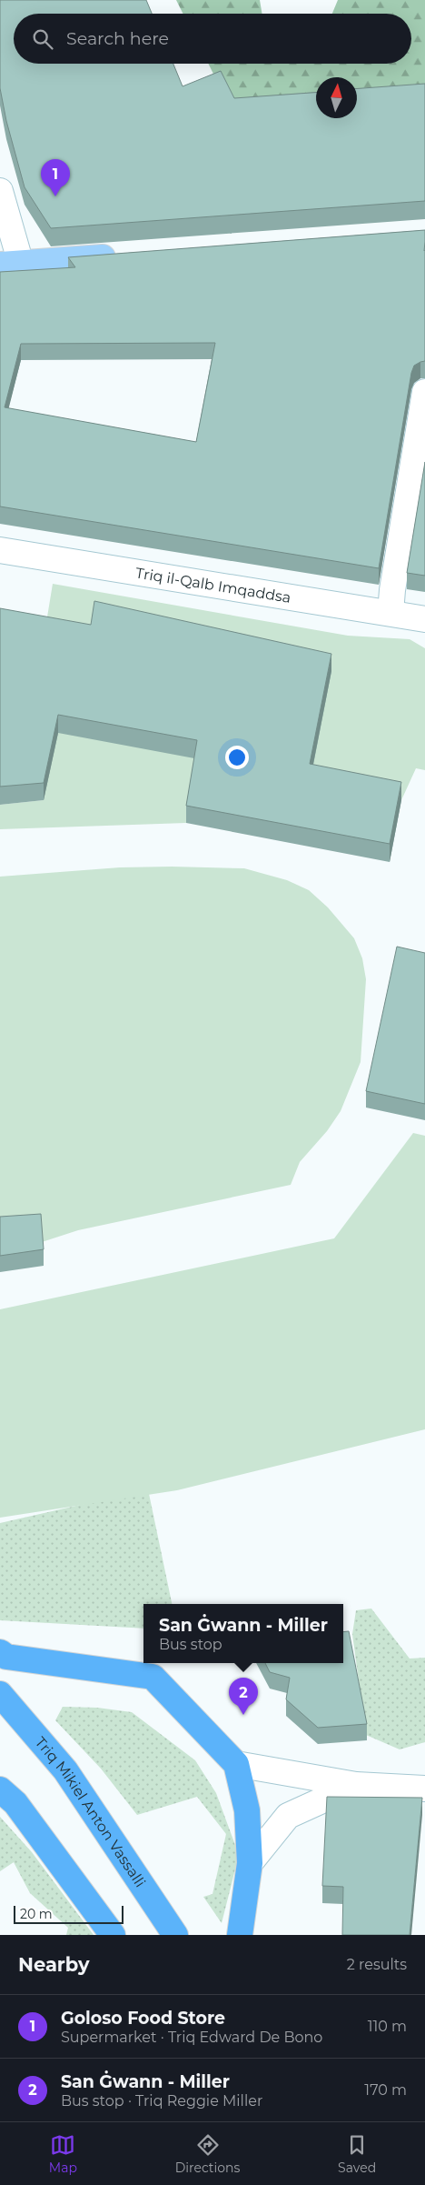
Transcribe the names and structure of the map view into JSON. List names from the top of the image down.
{
  "streets": {
    "highway": ["Triq Mikiel Anton Vassalli"],
    "street": ["Triq il-Qalb Imqaddsa"]
  },
  "scale_bar": "20 m",
  "north": "top",
  "page": {
    "search": "Search here",
    "pins": ["1", "2"],
    "popup": ["San Ġwann - Miller", "Bus stop"],
    "scale": "20 m",
    "heading": ["Nearby", "2 results"],
    "list": [
      {
        "mark": "1",
        "name": "Goloso Food Store",
        "note": "Supermarket · Triq Edward De Bono",
        "value": "110 m"
      },
      {
        "mark": "2",
        "name": "San Ġwann - Miller",
        "note": "Bus stop · Triq Reggie Miller",
        "value": "170 m"
      }
    ],
    "nav": ["Map", "Directions", "Saved"]
  }
}
